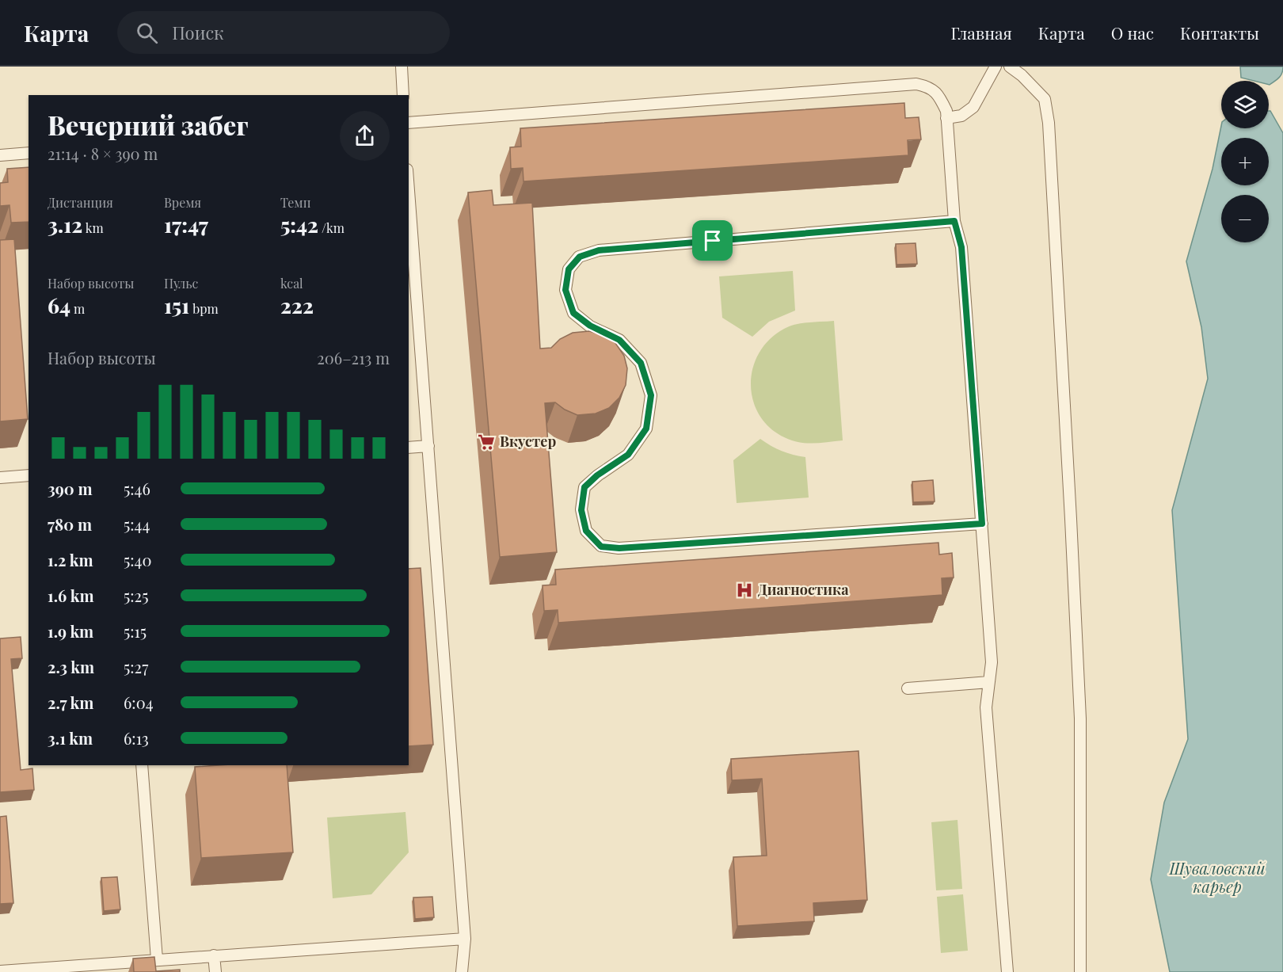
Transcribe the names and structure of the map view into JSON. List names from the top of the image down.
{
  "water": ["Шуваловский карьер"],
  "places": {
    "supermarket": ["Вкустер"],
    "hospital": ["Диагностика"]
  },
  "page": {
    "header": "Карта",
    "search": "Поиск",
    "nav": [
      "Главная",
      "Карта",
      "О нас",
      "Контакты"
    ],
    "map_buttons": ["+", "−"],
    "heading": ["Вечерний забег", "21:14 · 8 × 390 m"],
    "stats": [
      ["Дистанция", "3.12 km"],
      ["Время", "17:47"],
      ["Темп", "5:42 /km"],
      ["Набор высоты", "64 m"],
      ["Пульс", "151 bpm"],
      ["kcal", "222"]
    ],
    "chart": ["Набор высоты", "206–213 m"],
    "list": [
      {
        "name": "390 m",
        "note": "5:46"
      },
      {
        "name": "780 m",
        "note": "5:44"
      },
      {
        "name": "1.2 km",
        "note": "5:40"
      },
      {
        "name": "1.6 km",
        "note": "5:25"
      },
      {
        "name": "1.9 km",
        "note": "5:15"
      },
      {
        "name": "2.3 km",
        "note": "5:27"
      },
      {
        "name": "2.7 km",
        "note": "6:04"
      },
      {
        "name": "3.1 km",
        "note": "6:13"
      }
    ]
  }
}
